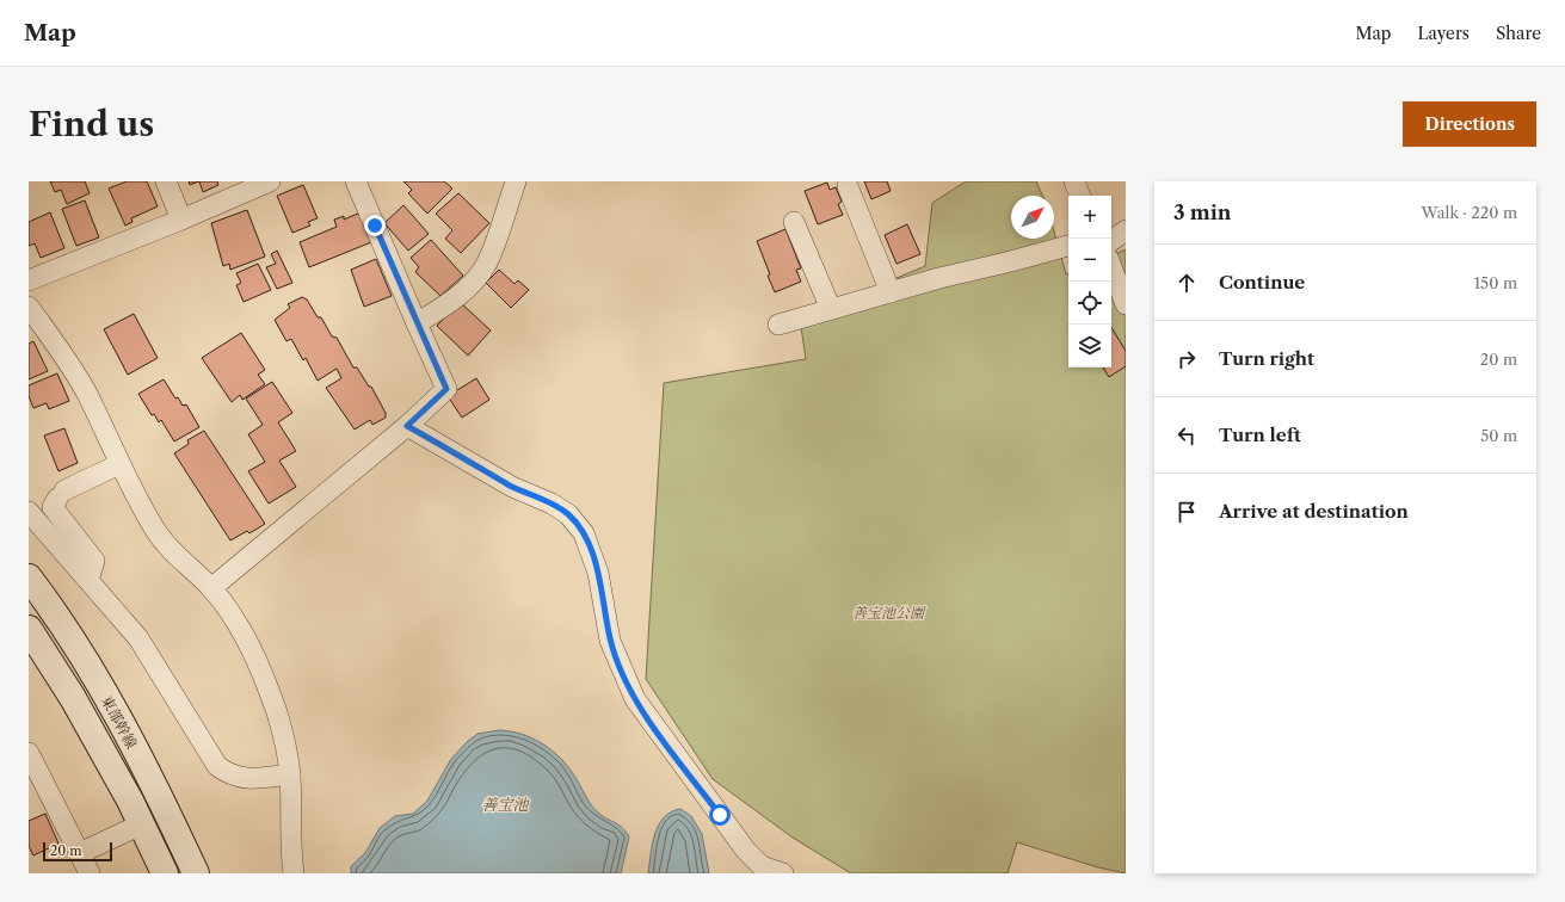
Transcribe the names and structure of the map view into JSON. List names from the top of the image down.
{
  "streets": {
    "main road": ["東部幹線"]
  },
  "water": ["善宝池"],
  "parks": ["善宝池公園"],
  "scale_bar": "20 m",
  "north": "top right",
  "page": {
    "header": "Map",
    "nav": ["Map", "Layers", "Share"],
    "buttons": "Directions",
    "title": "Find us",
    "heading": ["3 min", "Walk · 220 m"],
    "map_buttons": ["+", "−"],
    "list": [
      ["Continue", "150 m"],
      ["Turn right", "20 m"],
      ["Turn left", "50 m"],
      "Arrive at destination"
    ],
    "scale": "20 m"
  }
}
